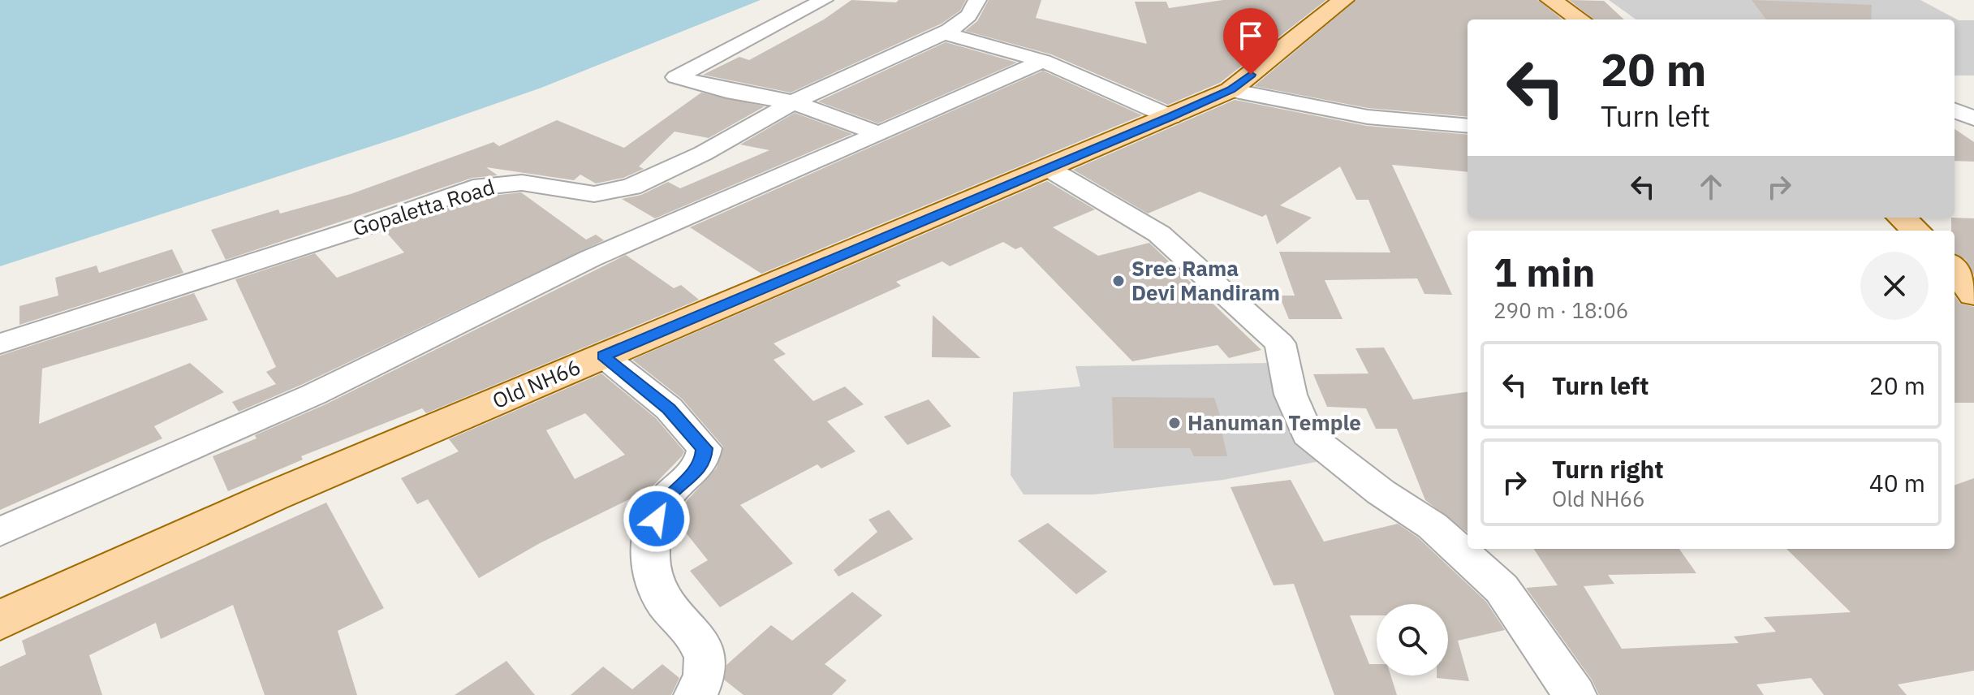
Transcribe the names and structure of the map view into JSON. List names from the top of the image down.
{
  "streets": {
    "main road": ["Old NH66"],
    "street": ["Gopaletta Road"]
  },
  "places": ["Sree Rama Devi Mandiram", "Hanuman Temple"],
  "page": {
    "turn": ["20 m", "Turn left"],
    "heading": ["1 min", "290 m · 18:06"],
    "list": [
      {
        "name": "Turn left",
        "value": "20 m"
      },
      {
        "name": "Turn right",
        "note": "Old NH66",
        "value": "40 m"
      }
    ]
  }
}
